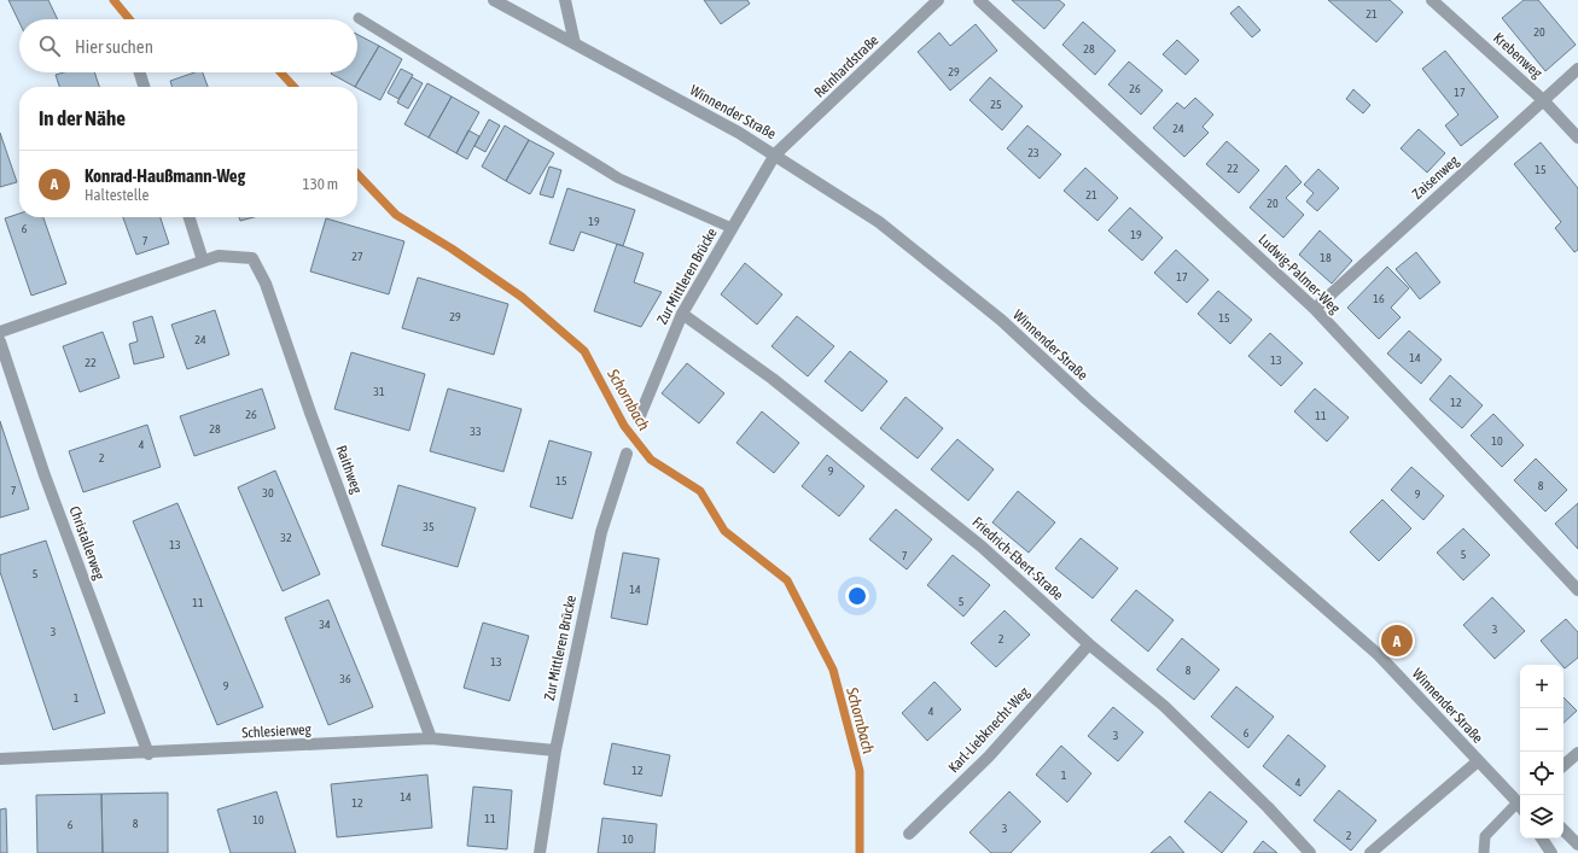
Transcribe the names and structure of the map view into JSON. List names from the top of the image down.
{
  "streets": {
    "street": [
      "Krebenweg",
      "Reinhardstraße",
      "Winnender Straße",
      "Zaisenweg",
      "Ludwig-Palmer-Weg",
      "Zur Mittleren Brücke",
      "Raithweg",
      "Christallerweg",
      "Friedrich-Ebert-Straße",
      "Karl-Liebknecht-Weg",
      "Schlesierweg"
    ]
  },
  "crossings": [
    ["Krebenweg", "Zaisenweg"],
    ["Reinhardstraße", "Winnender Straße"],
    ["Reinhardstraße", "Zur Mittleren Brücke"],
    ["Winnender Straße", "Zur Mittleren Brücke"],
    ["Zaisenweg", "Ludwig-Palmer-Weg"],
    ["Zur Mittleren Brücke", "Friedrich-Ebert-Straße"],
    ["Zur Mittleren Brücke", "Schlesierweg"],
    ["Raithweg", "Schlesierweg"],
    ["Christallerweg", "Schlesierweg"],
    ["Friedrich-Ebert-Straße", "Karl-Liebknecht-Weg"]
  ],
  "water": ["Schornbach"],
  "house_numbers": [
    "21",
    "20",
    "28",
    "29",
    "26",
    "17",
    "25",
    "24",
    "23",
    "22",
    "15",
    "21",
    "20",
    "19",
    "6",
    "19",
    "7",
    "27",
    "18",
    "17",
    "16",
    "29",
    "15",
    "24",
    "14",
    "13",
    "22",
    "31",
    "12",
    "26",
    "11",
    "28",
    "33",
    "10",
    "4",
    "2",
    "9",
    "15",
    "8",
    "7",
    "30",
    "9",
    "35",
    "32",
    "13",
    "5",
    "7",
    "5",
    "14",
    "5",
    "11",
    "34",
    "3",
    "3",
    "2",
    "13",
    "8",
    "36",
    "9",
    "1",
    "4",
    "6",
    "3",
    "12",
    "1",
    "4",
    "14",
    "12",
    "11",
    "10",
    "8",
    "6",
    "3",
    "2",
    "10"
  ],
  "page": {
    "search": "Hier suchen",
    "heading": "In der Nähe",
    "list": [
      {
        "mark": "A",
        "name": "Konrad-Haußmann-Weg",
        "note": "Haltestelle",
        "value": "130 m"
      }
    ],
    "pins": "A",
    "map_buttons": ["+", "−"]
  }
}
